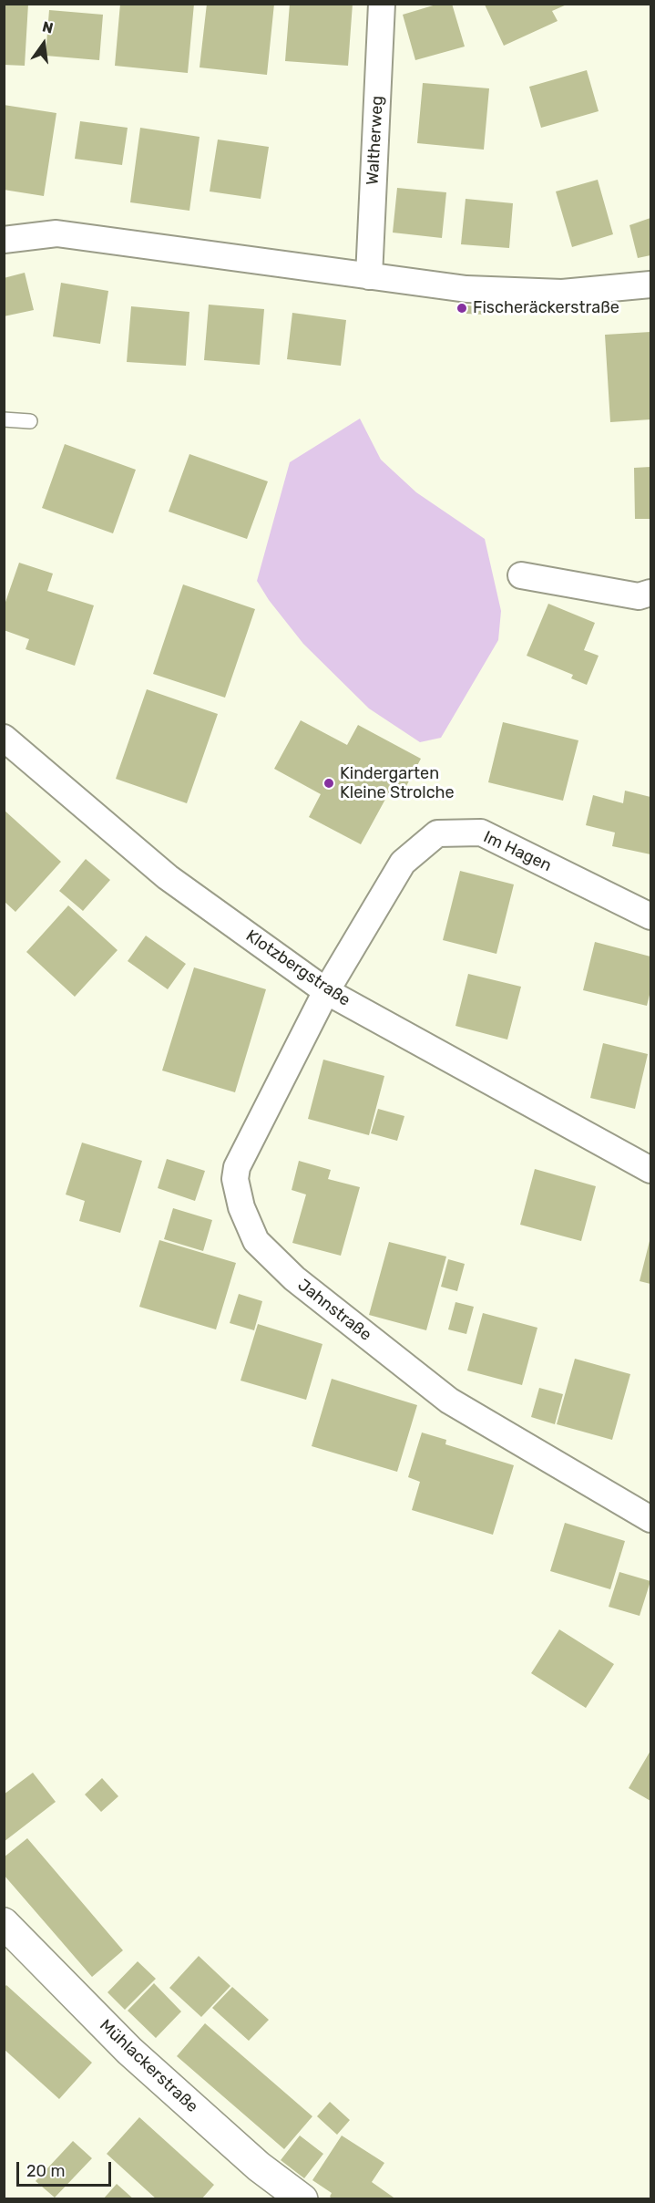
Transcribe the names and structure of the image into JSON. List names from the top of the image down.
{
  "streets": {
    "street": [
      "Waltherweg",
      "Im Hagen",
      "Klotzbergstraße",
      "Jahnstraße",
      "Mühlackerstraße"
    ]
  },
  "crossings": [
    ["Im Hagen", "Klotzbergstraße"],
    ["Im Hagen", "Jahnstraße"],
    ["Klotzbergstraße", "Jahnstraße"]
  ],
  "places": ["Fischeräckerstraße", "Kindergarten Kleine Strolche"],
  "scale_bar": "20 m",
  "north": "top"
}
